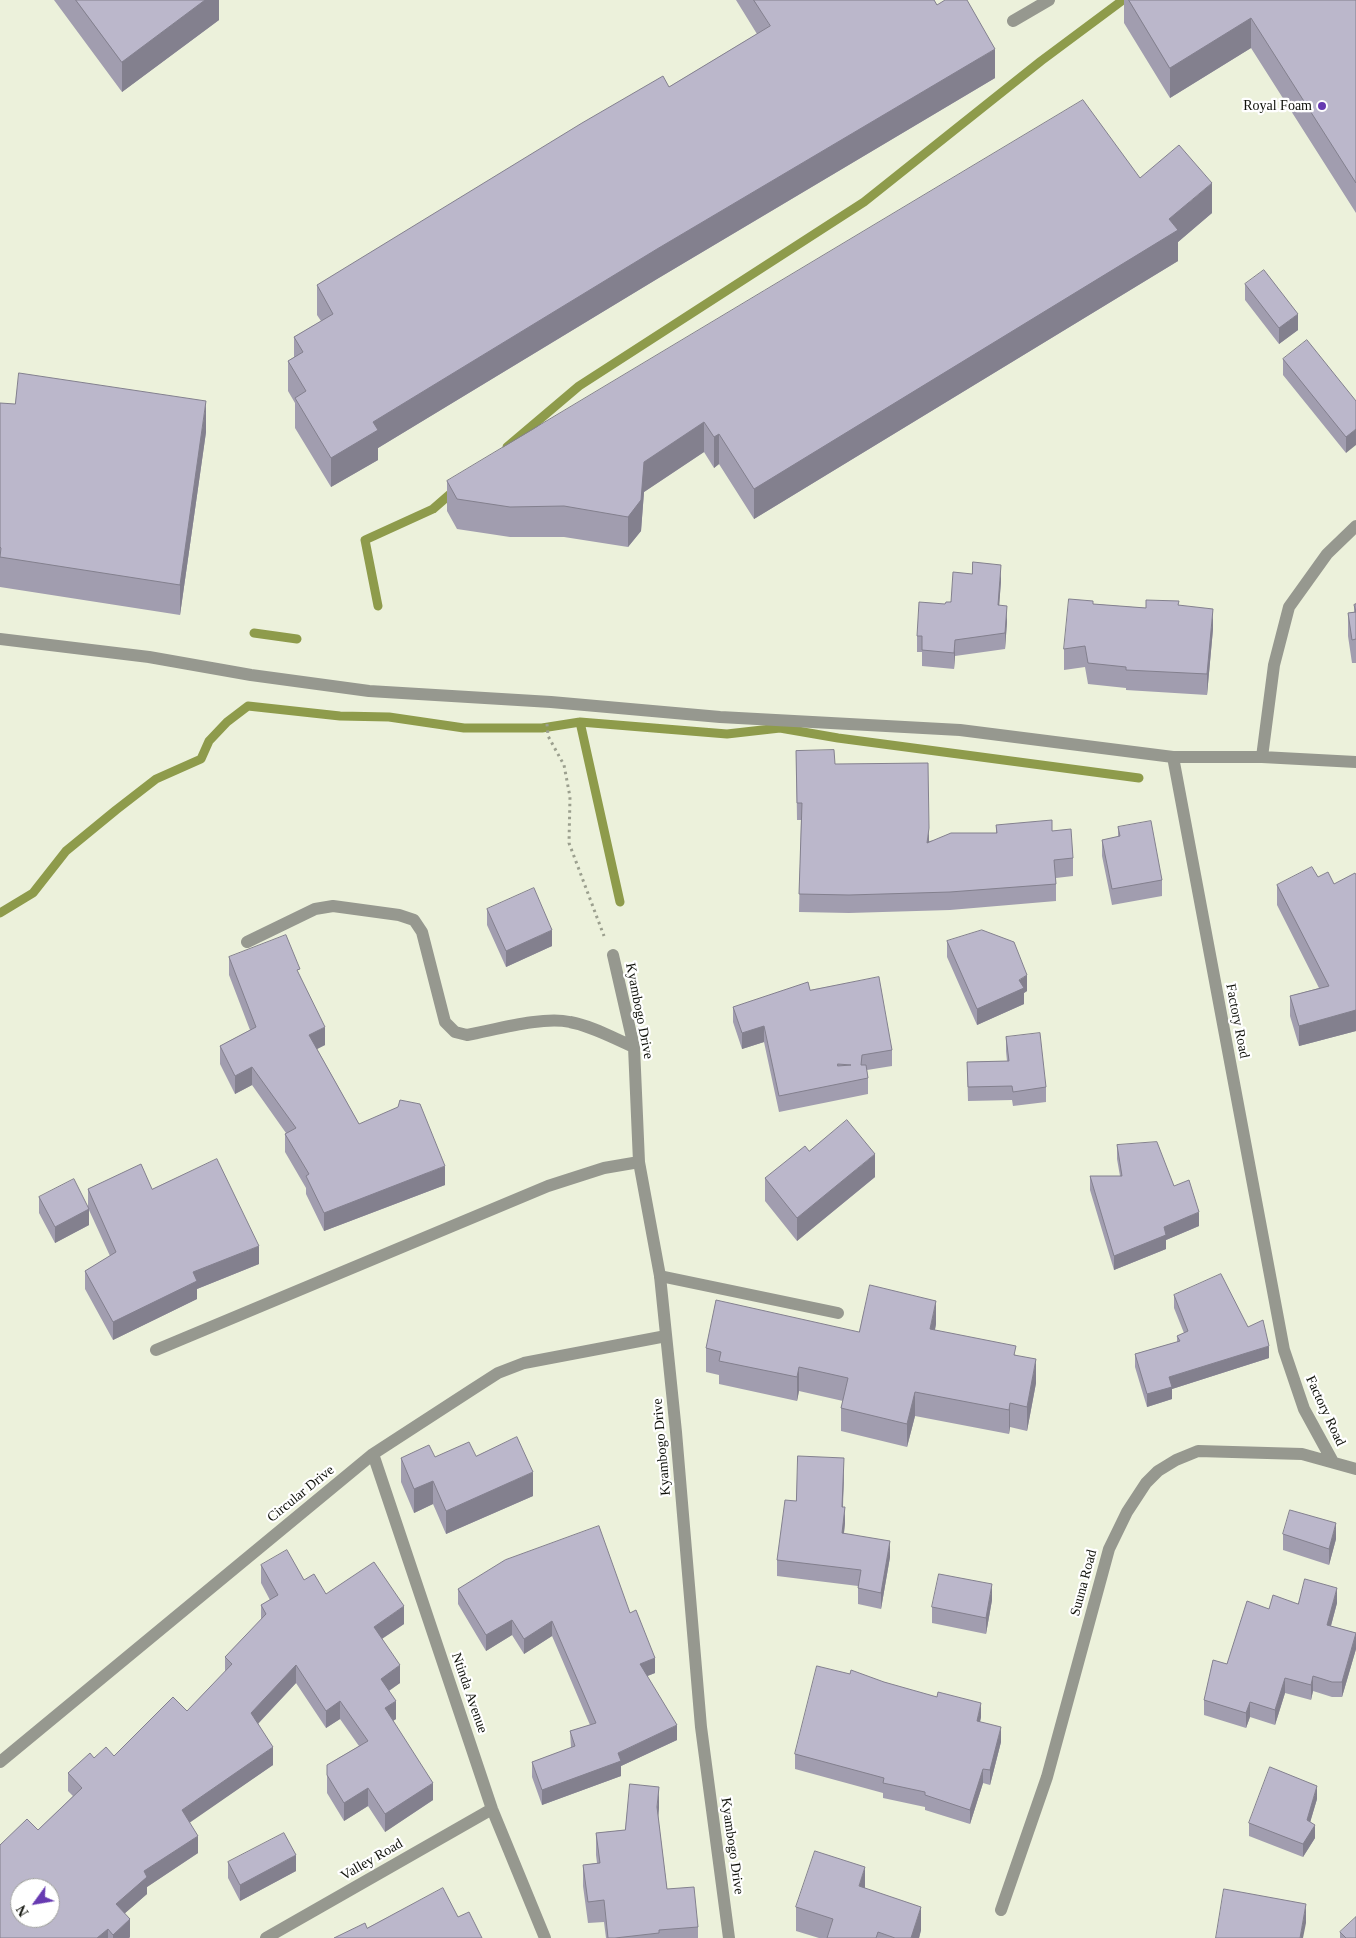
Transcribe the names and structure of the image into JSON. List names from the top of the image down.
{
  "streets": {
    "street": [
      "Kyambogo Drive",
      "Factory Road",
      "Circular Drive",
      "Suuna Road",
      "Ntinda Avenue",
      "Valley Road"
    ]
  },
  "crossings": [
    ["Kyambogo Drive", "Circular Drive"],
    ["Factory Road", "Suuna Road"],
    ["Circular Drive", "Ntinda Avenue"],
    ["Ntinda Avenue", "Valley Road"]
  ],
  "places": ["Royal Foam"],
  "north": "bottom left"
}
